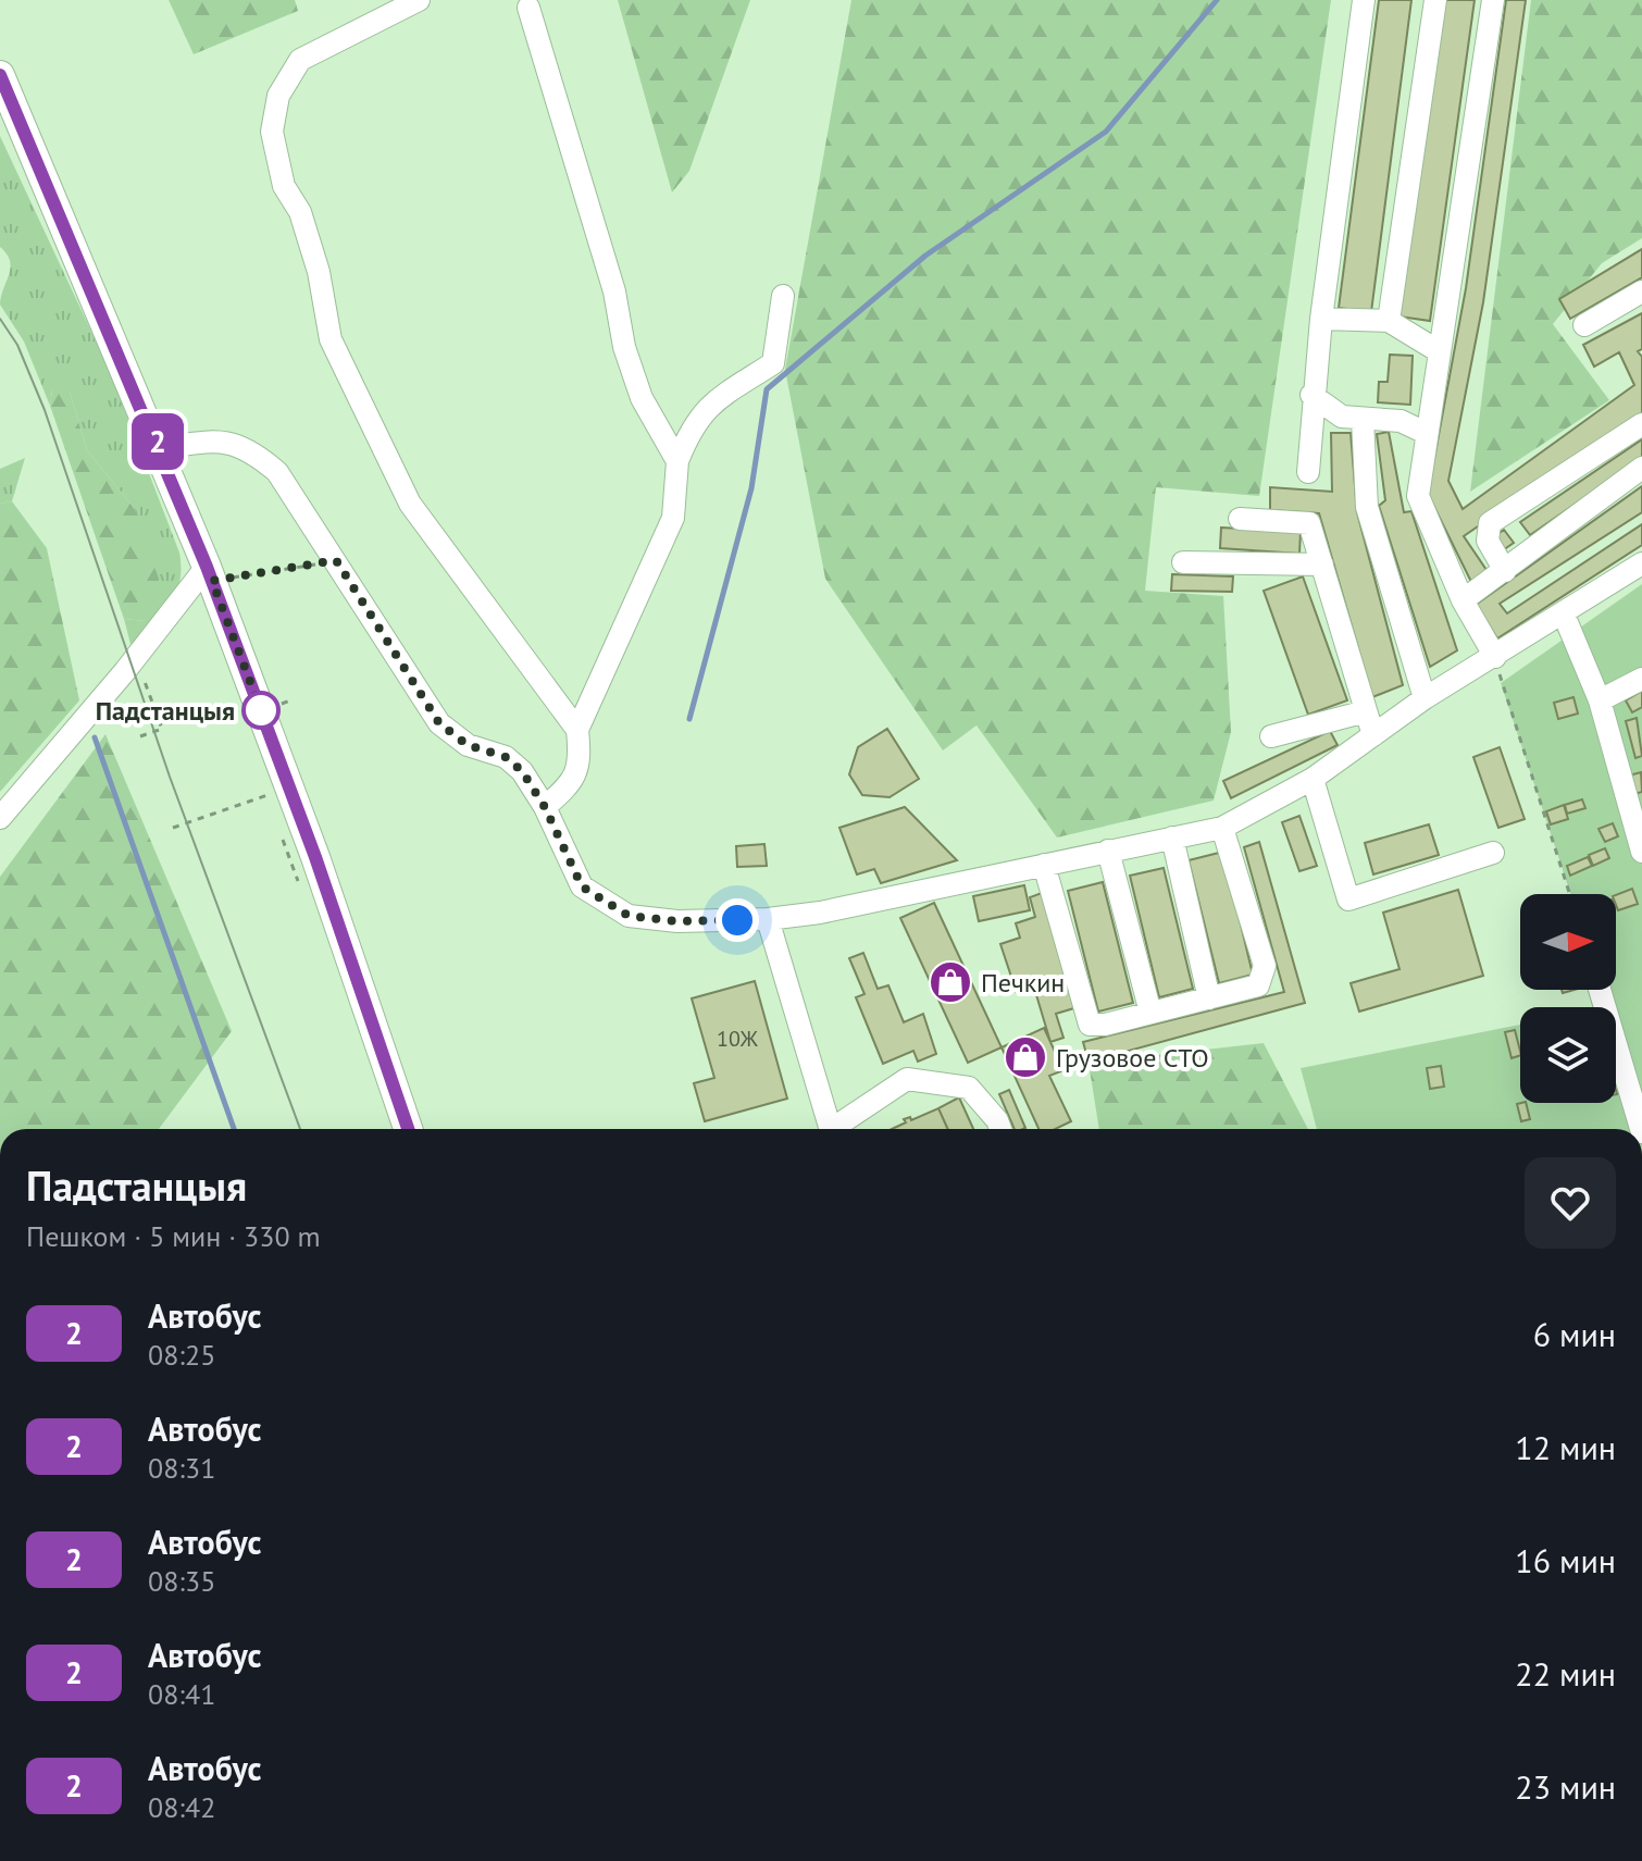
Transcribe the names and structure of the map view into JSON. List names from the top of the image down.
{
  "places": {
    "other": ["Падстанцыя"],
    "shop": ["Печкин", "Грузовое СТО"]
  },
  "lines": ["bus line 2"],
  "house_numbers": ["10Ж"],
  "north": "right",
  "page": {
    "on_map": "2",
    "heading": ["Падстанцыя", "Пешком · 5 мин · 330 m"],
    "list": [
      {
        "mark": "2",
        "name": "Автобус",
        "note": "08:25",
        "value": "6 мин"
      },
      {
        "mark": "2",
        "name": "Автобус",
        "note": "08:31",
        "value": "12 мин"
      },
      {
        "mark": "2",
        "name": "Автобус",
        "note": "08:35",
        "value": "16 мин"
      },
      {
        "mark": "2",
        "name": "Автобус",
        "note": "08:41",
        "value": "22 мин"
      },
      {
        "mark": "2",
        "name": "Автобус",
        "note": "08:42",
        "value": "23 мин"
      }
    ]
  }
}
